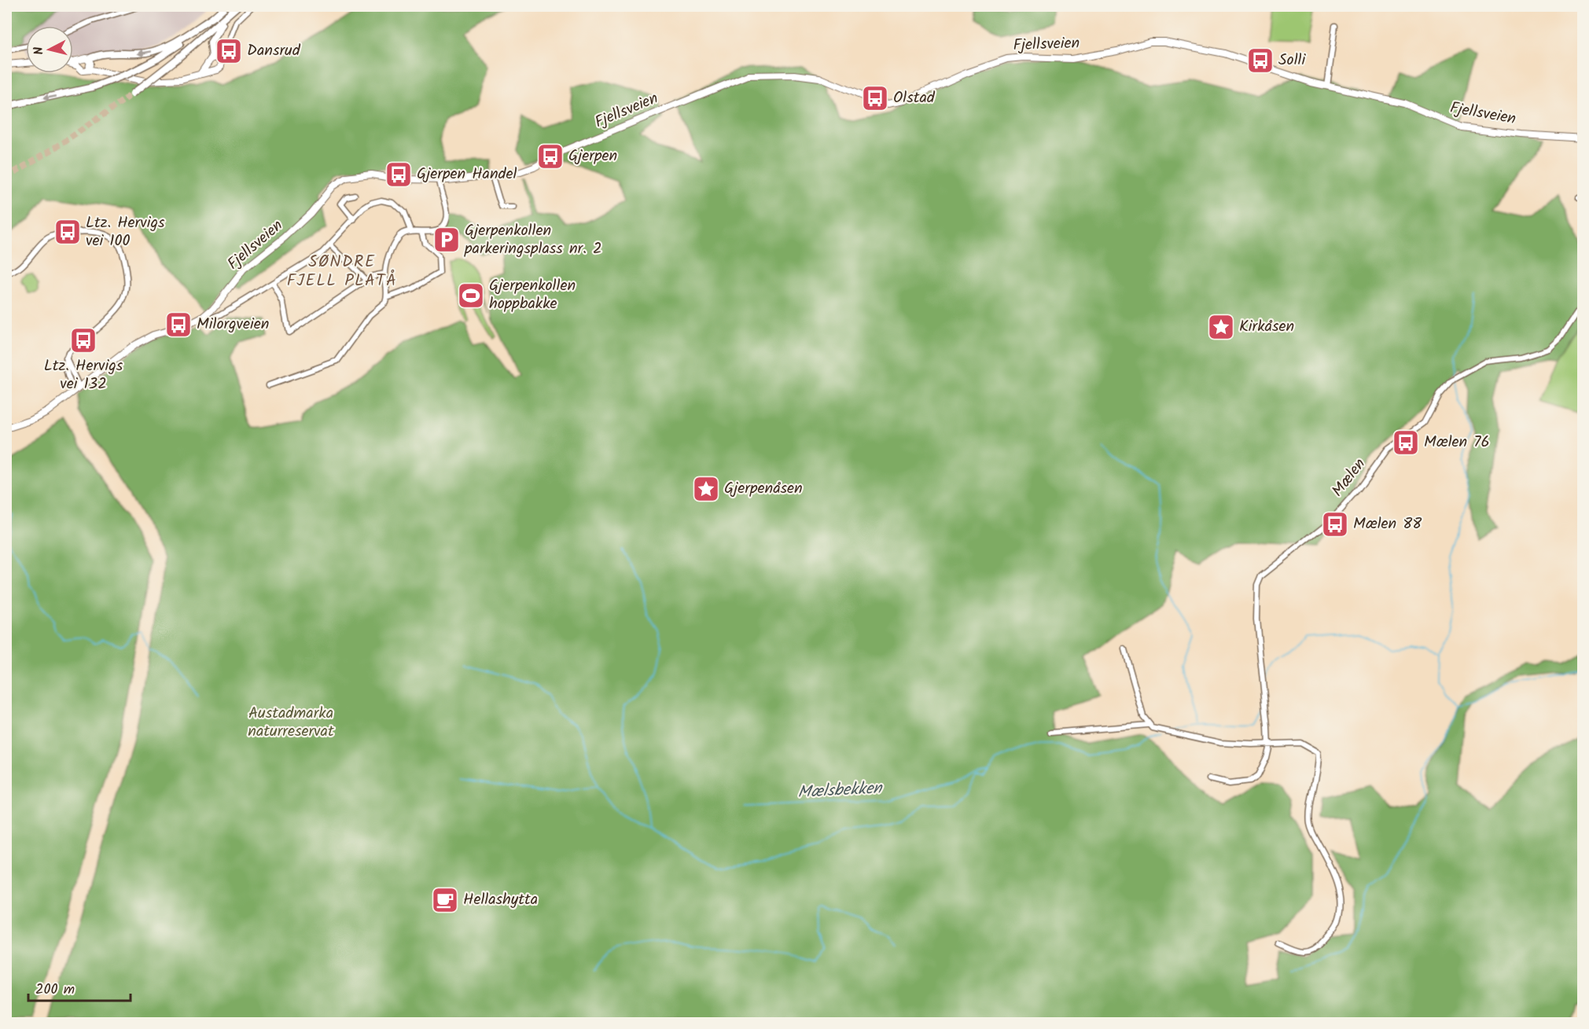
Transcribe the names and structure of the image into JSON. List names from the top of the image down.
{
  "streets": {
    "main road": ["Fjellsveien"],
    "street": ["Mælen"]
  },
  "districts": ["SØNDRE FJELL PLATÅ"],
  "water": ["Mælsbekken"],
  "parks": ["Austadmarka naturreservat"],
  "places": {
    "bus stop": [
      "Dansrud",
      "Solli",
      "Olstad",
      "Gjerpen",
      "Gjerpen Handel",
      "Ltz. Hervigs vei 100",
      "Milorgveien",
      "Ltz. Hervigs vei 132",
      "Mælen 76",
      "Mælen 88"
    ],
    "parking": ["Gjerpenkollen parkeringsplass nr. 2"],
    "sports": ["Gjerpenkollen hoppbakke"],
    "place": ["Kirkåsen", "Gjerpenåsen"],
    "cafe": ["Hellashytta"]
  },
  "scale_bar": "200 m",
  "north": "left"
}
